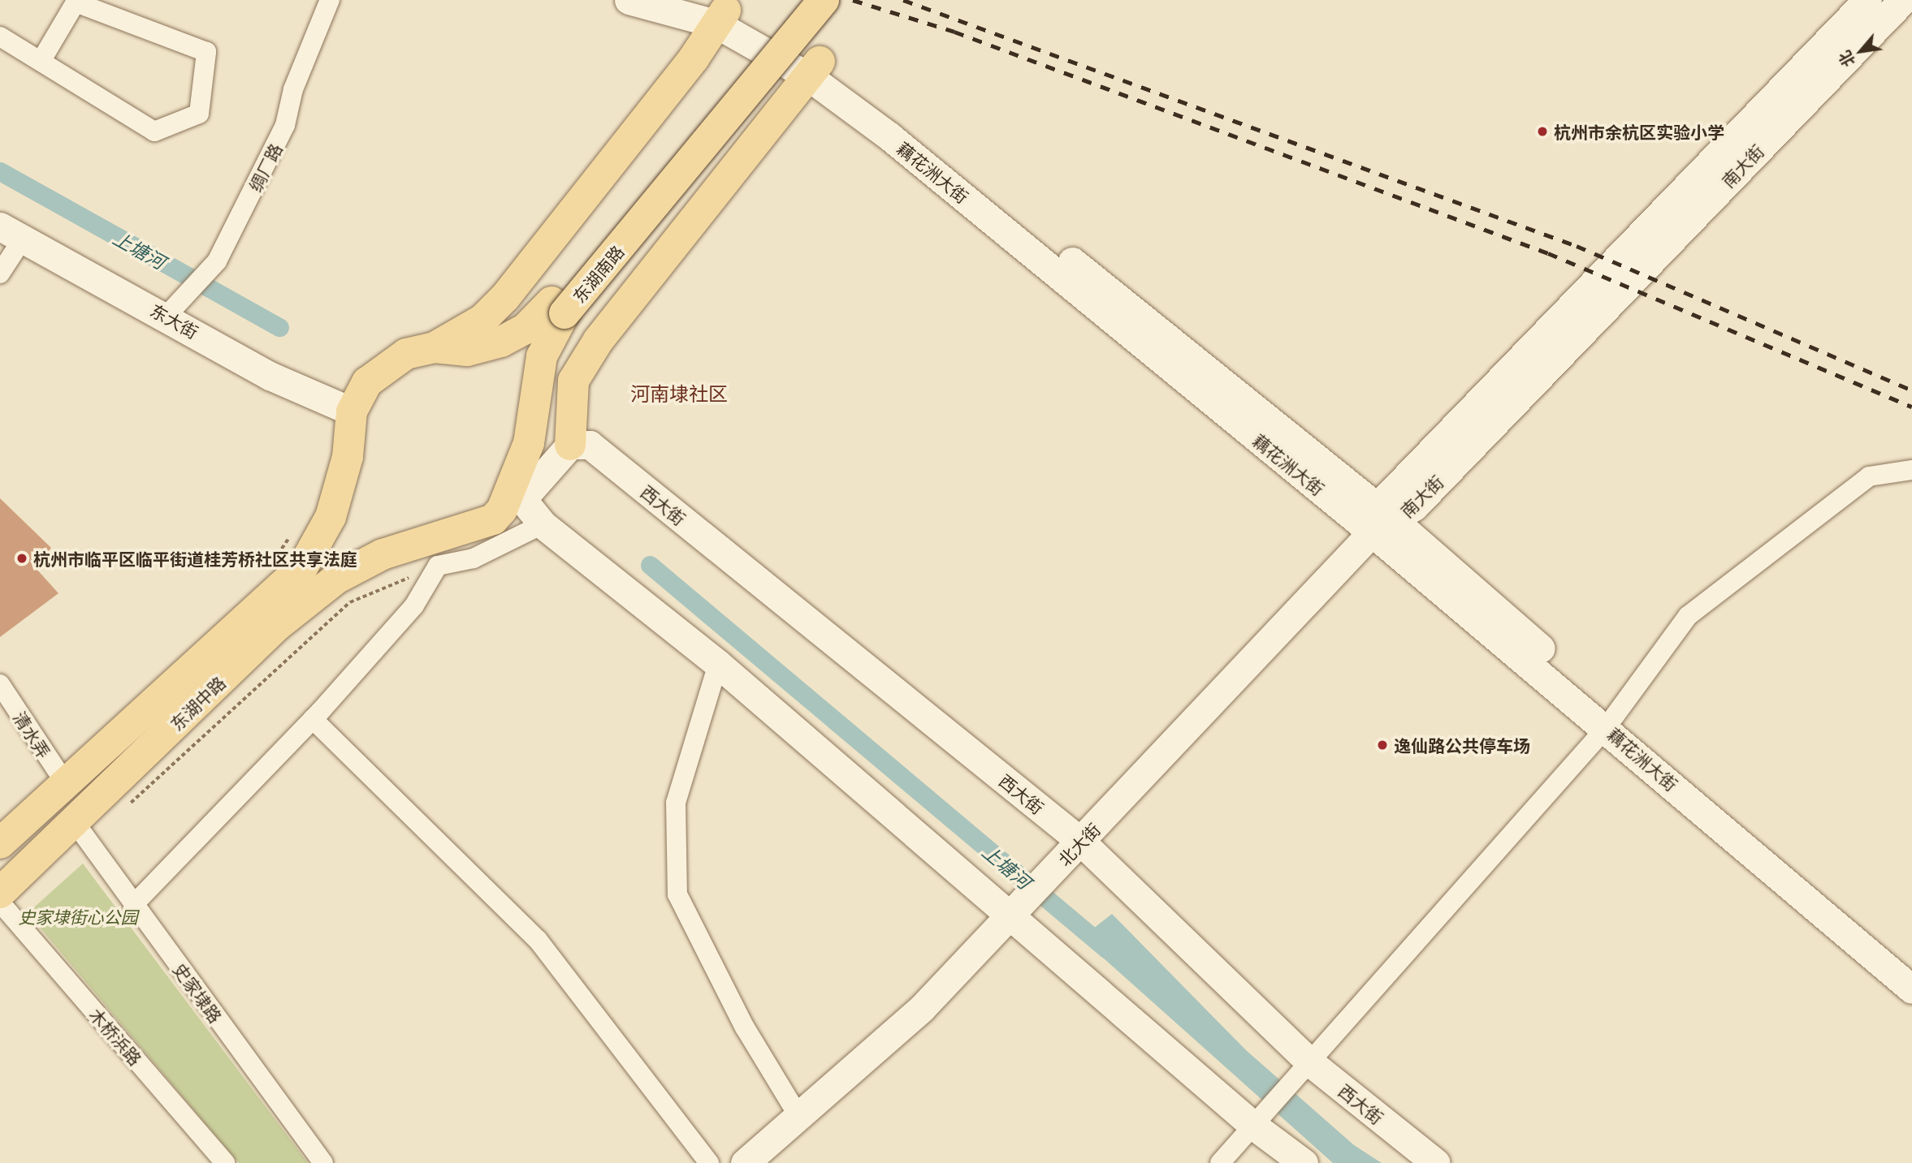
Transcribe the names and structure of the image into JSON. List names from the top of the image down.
{
  "streets": {
    "main road": [
      "南大街",
      "藕花洲大街",
      "东湖南路",
      "东大街",
      "西大街",
      "东湖中路",
      "北大街"
    ],
    "street": [
      "绸厂路",
      "清水弄",
      "史家埭路",
      "木桥浜路"
    ]
  },
  "crossings": [
    ["南大街", "藕花洲大街"],
    ["南大街", "北大街"],
    ["绸厂路", "东大街"],
    ["藕花洲大街", "北大街"],
    ["东湖南路", "东湖中路"],
    ["东大街", "东湖中路"],
    ["西大街", "北大街"],
    ["东湖中路", "清水弄"],
    ["东湖中路", "史家埭路"],
    ["东湖中路", "木桥浜路"]
  ],
  "districts": ["河南埭社区"],
  "water": ["上塘河"],
  "parks": ["史家埭街心公园"],
  "places": ["杭州市余杭区实验小学", "杭州市临平区临平街道桂芳桥社区共享法庭", "逸仙路公共停车场"],
  "north": "bottom left"
}
